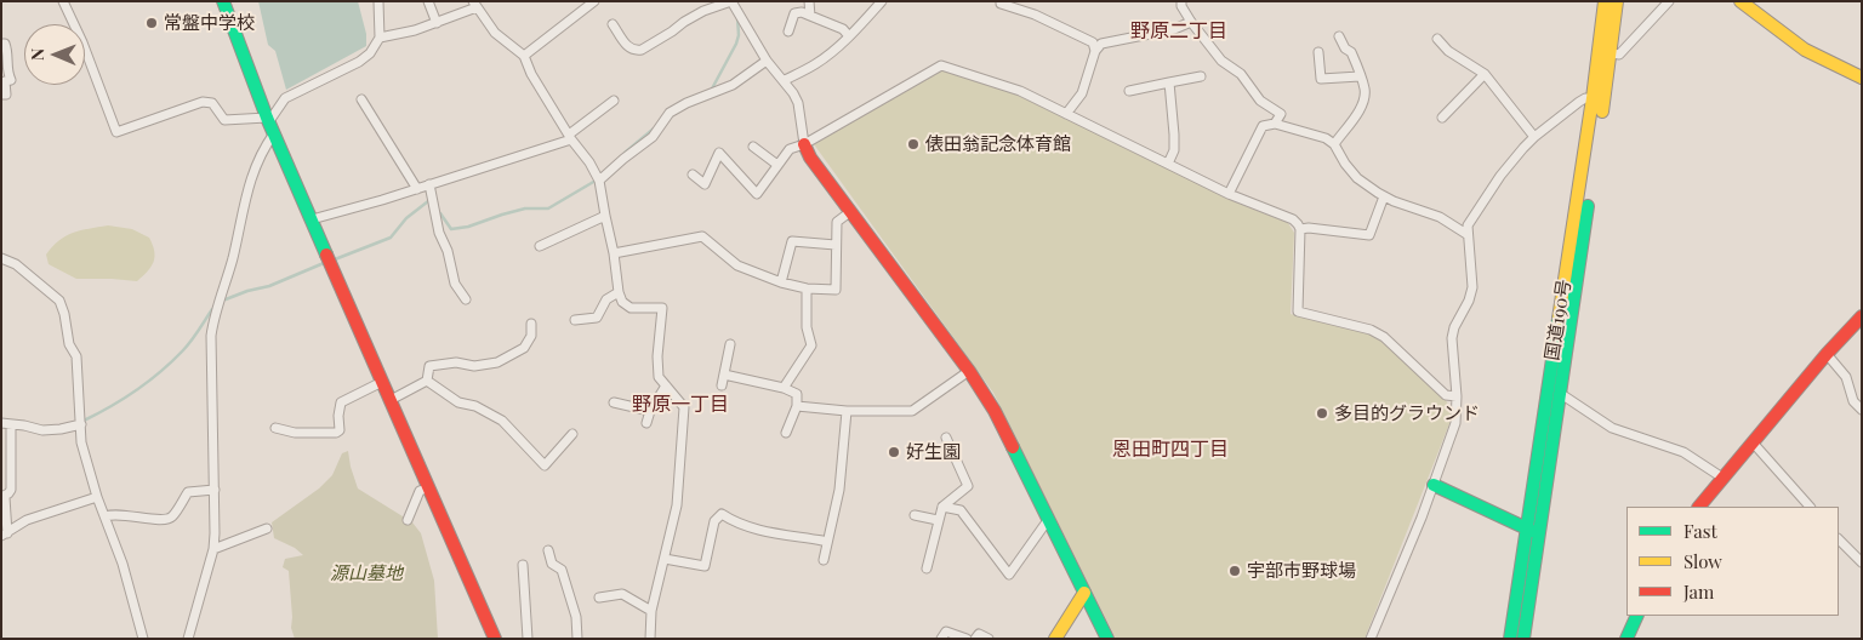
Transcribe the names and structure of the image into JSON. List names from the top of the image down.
{
  "streets": {
    "main road": ["国道190号"]
  },
  "districts": ["野原二丁目", "野原一丁目", "恩田町四丁目"],
  "parks": ["源山墓地"],
  "places": [
    "常盤中学校",
    "俵田翁記念体育館",
    "多目的グラウンド",
    "好生園",
    "宇部市野球場"
  ],
  "legend": ["Fast", "Slow", "Jam"],
  "north": "left"
}
